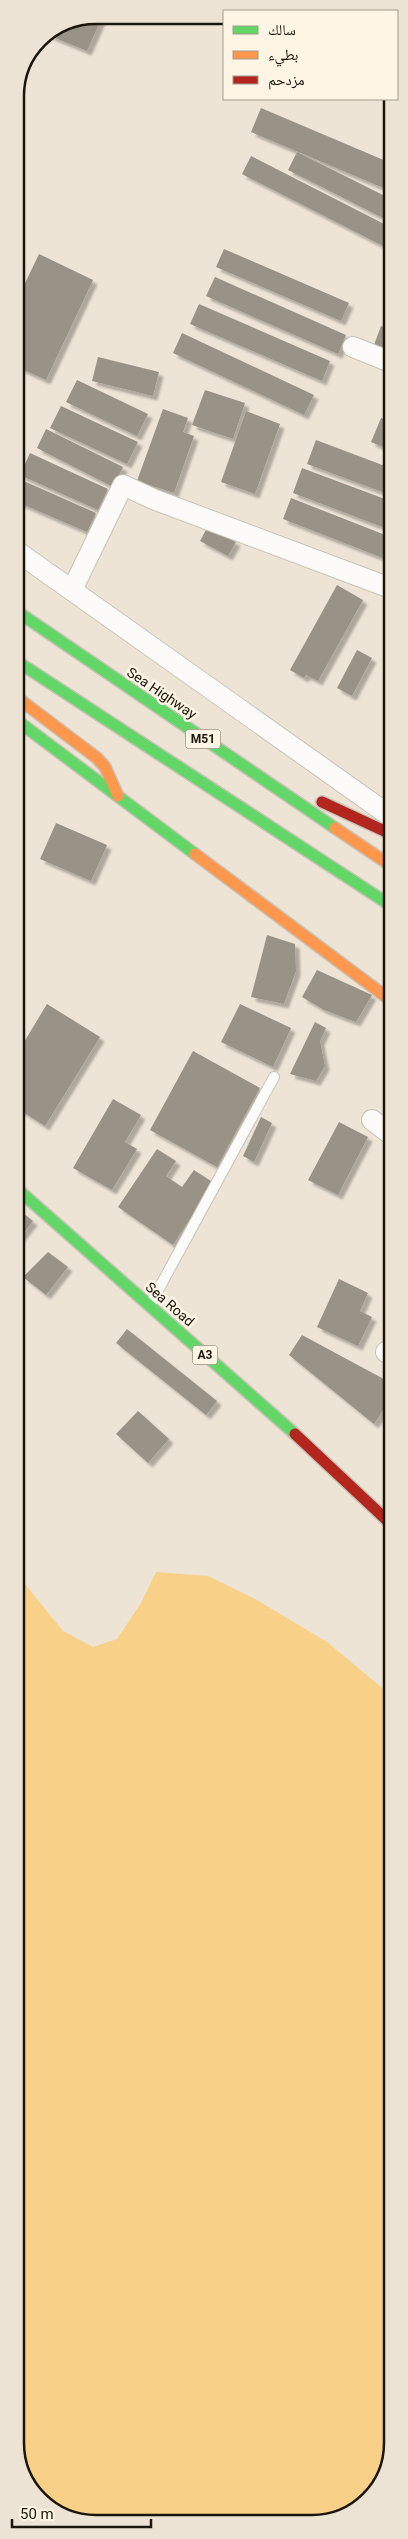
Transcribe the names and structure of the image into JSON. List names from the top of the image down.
{
  "streets": {
    "main road": [
      "Sea Highway",
      "M51",
      "Sea Road",
      "A3"
    ]
  },
  "legend": ["سالك", "بطيء", "مزدحم"],
  "scale_bar": "50 m"
}
